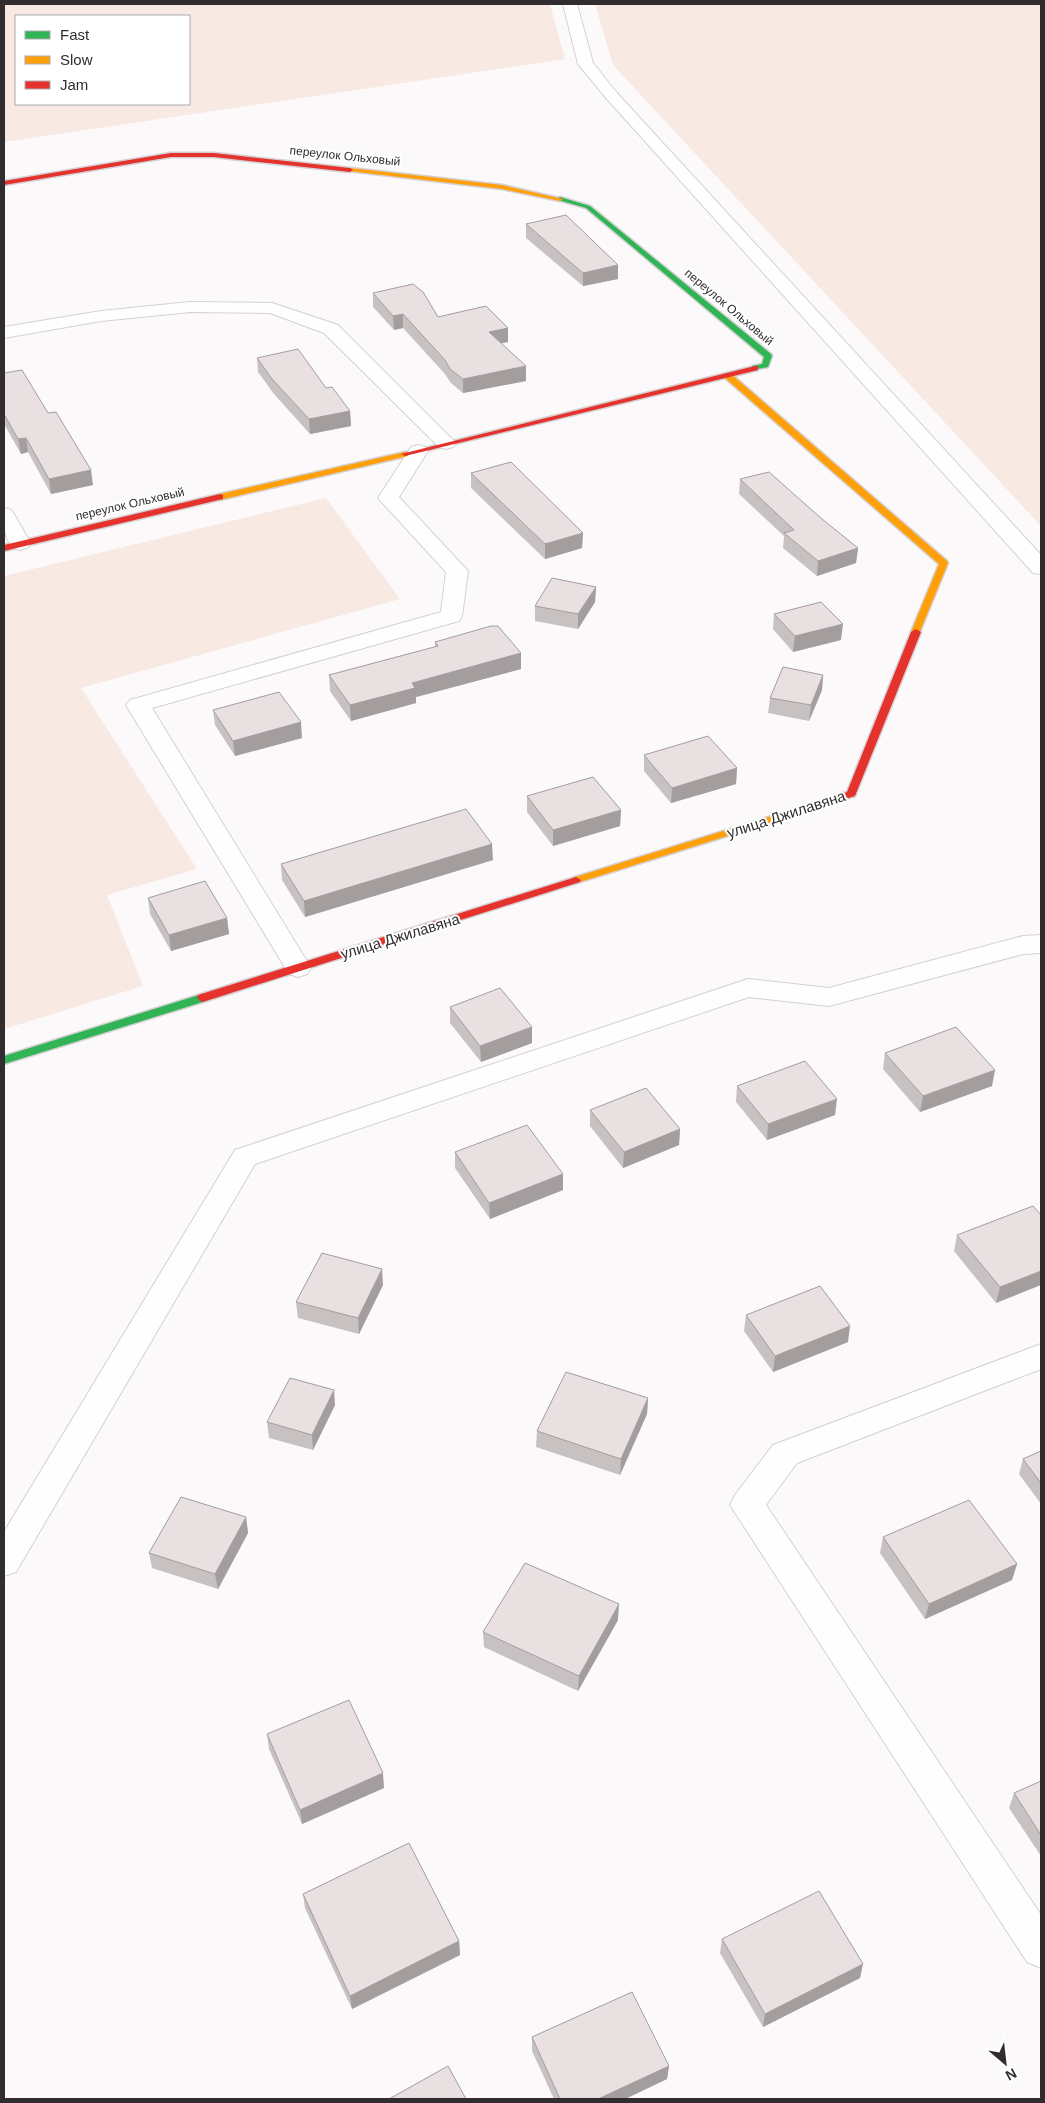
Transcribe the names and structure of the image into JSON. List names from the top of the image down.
{
  "streets": {
    "street": ["переулок Ольховый", "улица Джилавяна"]
  },
  "crossings": [
    ["переулок Ольховый", "улица Джилавяна"]
  ],
  "legend": ["Fast", "Slow", "Jam"],
  "north": "bottom right"
}
